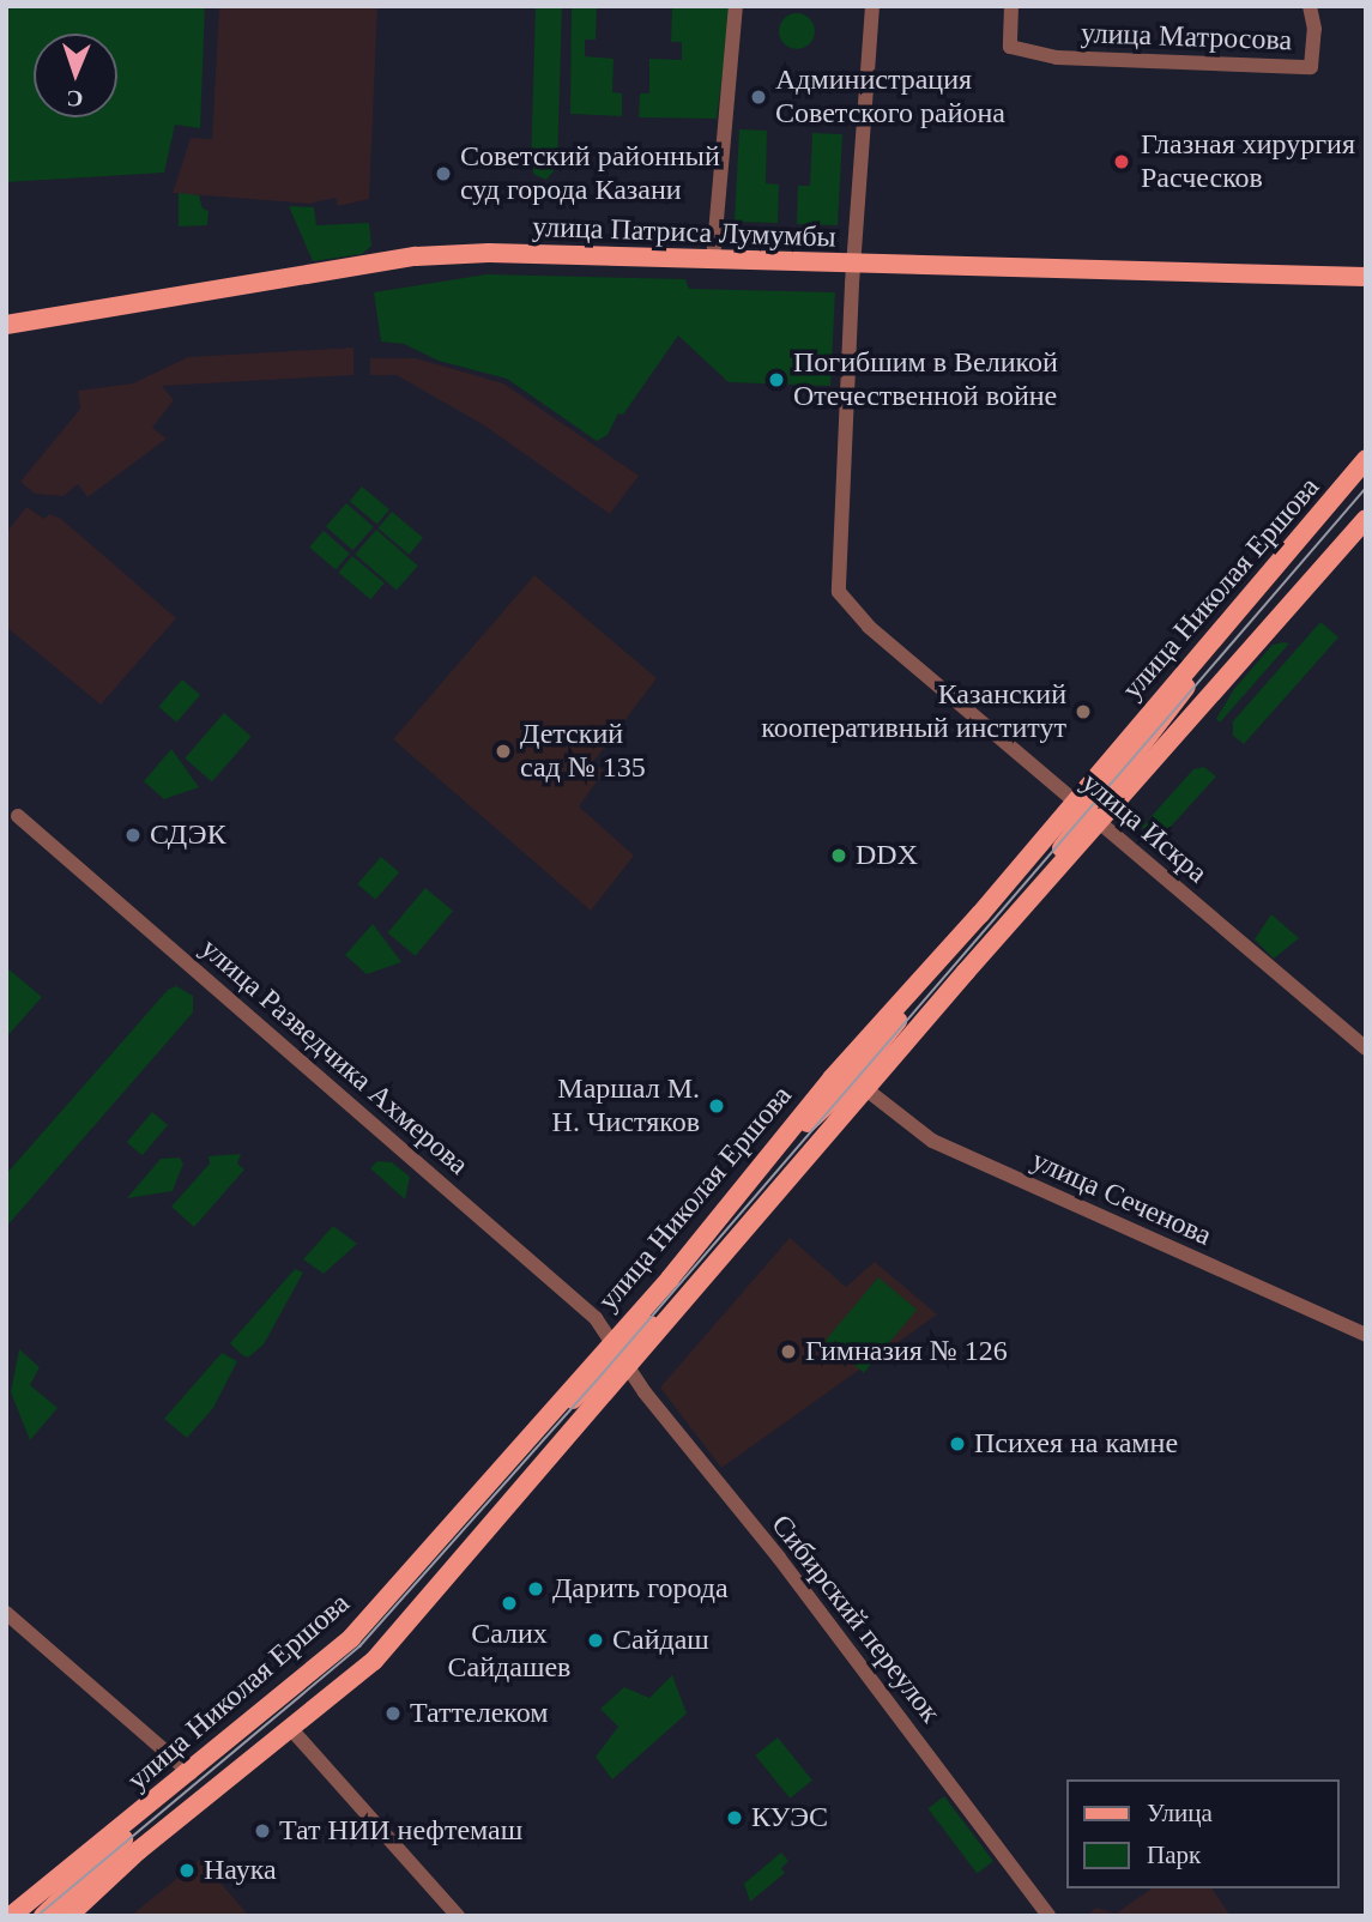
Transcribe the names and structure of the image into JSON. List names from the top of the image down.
{
  "streets": {
    "main road": ["улица Патриса Лумумбы", "улица Николая Ершова"],
    "street": [
      "улица Матросова",
      "улица Искра",
      "улица Разведчика Ахмерова",
      "улица Сеченова",
      "Сибирский переулок"
    ]
  },
  "crossings": [
    ["улица Патриса Лумумбы", "улица Искра"],
    ["улица Николая Ершова", "улица Искра"],
    ["улица Николая Ершова", "улица Разведчика Ахмерова"],
    ["улица Николая Ершова", "улица Сеченова"],
    ["улица Николая Ершова", "Сибирский переулок"],
    ["улица Разведчика Ахмерова", "Сибирский переулок"]
  ],
  "places": [
    "Администрация Советского района",
    "Глазная хирургия Расческов",
    "Советский районный суд города Казани",
    "Погибшим в Великой Отечественной войне",
    "Казанский кооперативный институт",
    "Детский сад № 135",
    "СДЭК",
    "DDX",
    "Маршал М. Н. Чистяков",
    "Гимназия № 126",
    "Психея на камне",
    "Дарить города",
    "Салих Сайдашев",
    "Сайдаш",
    "Таттелеком",
    "КУЭС",
    "Тат НИИ нефтемаш",
    "Наука"
  ],
  "legend": ["Улица", "Парк"],
  "north": "bottom"
}
